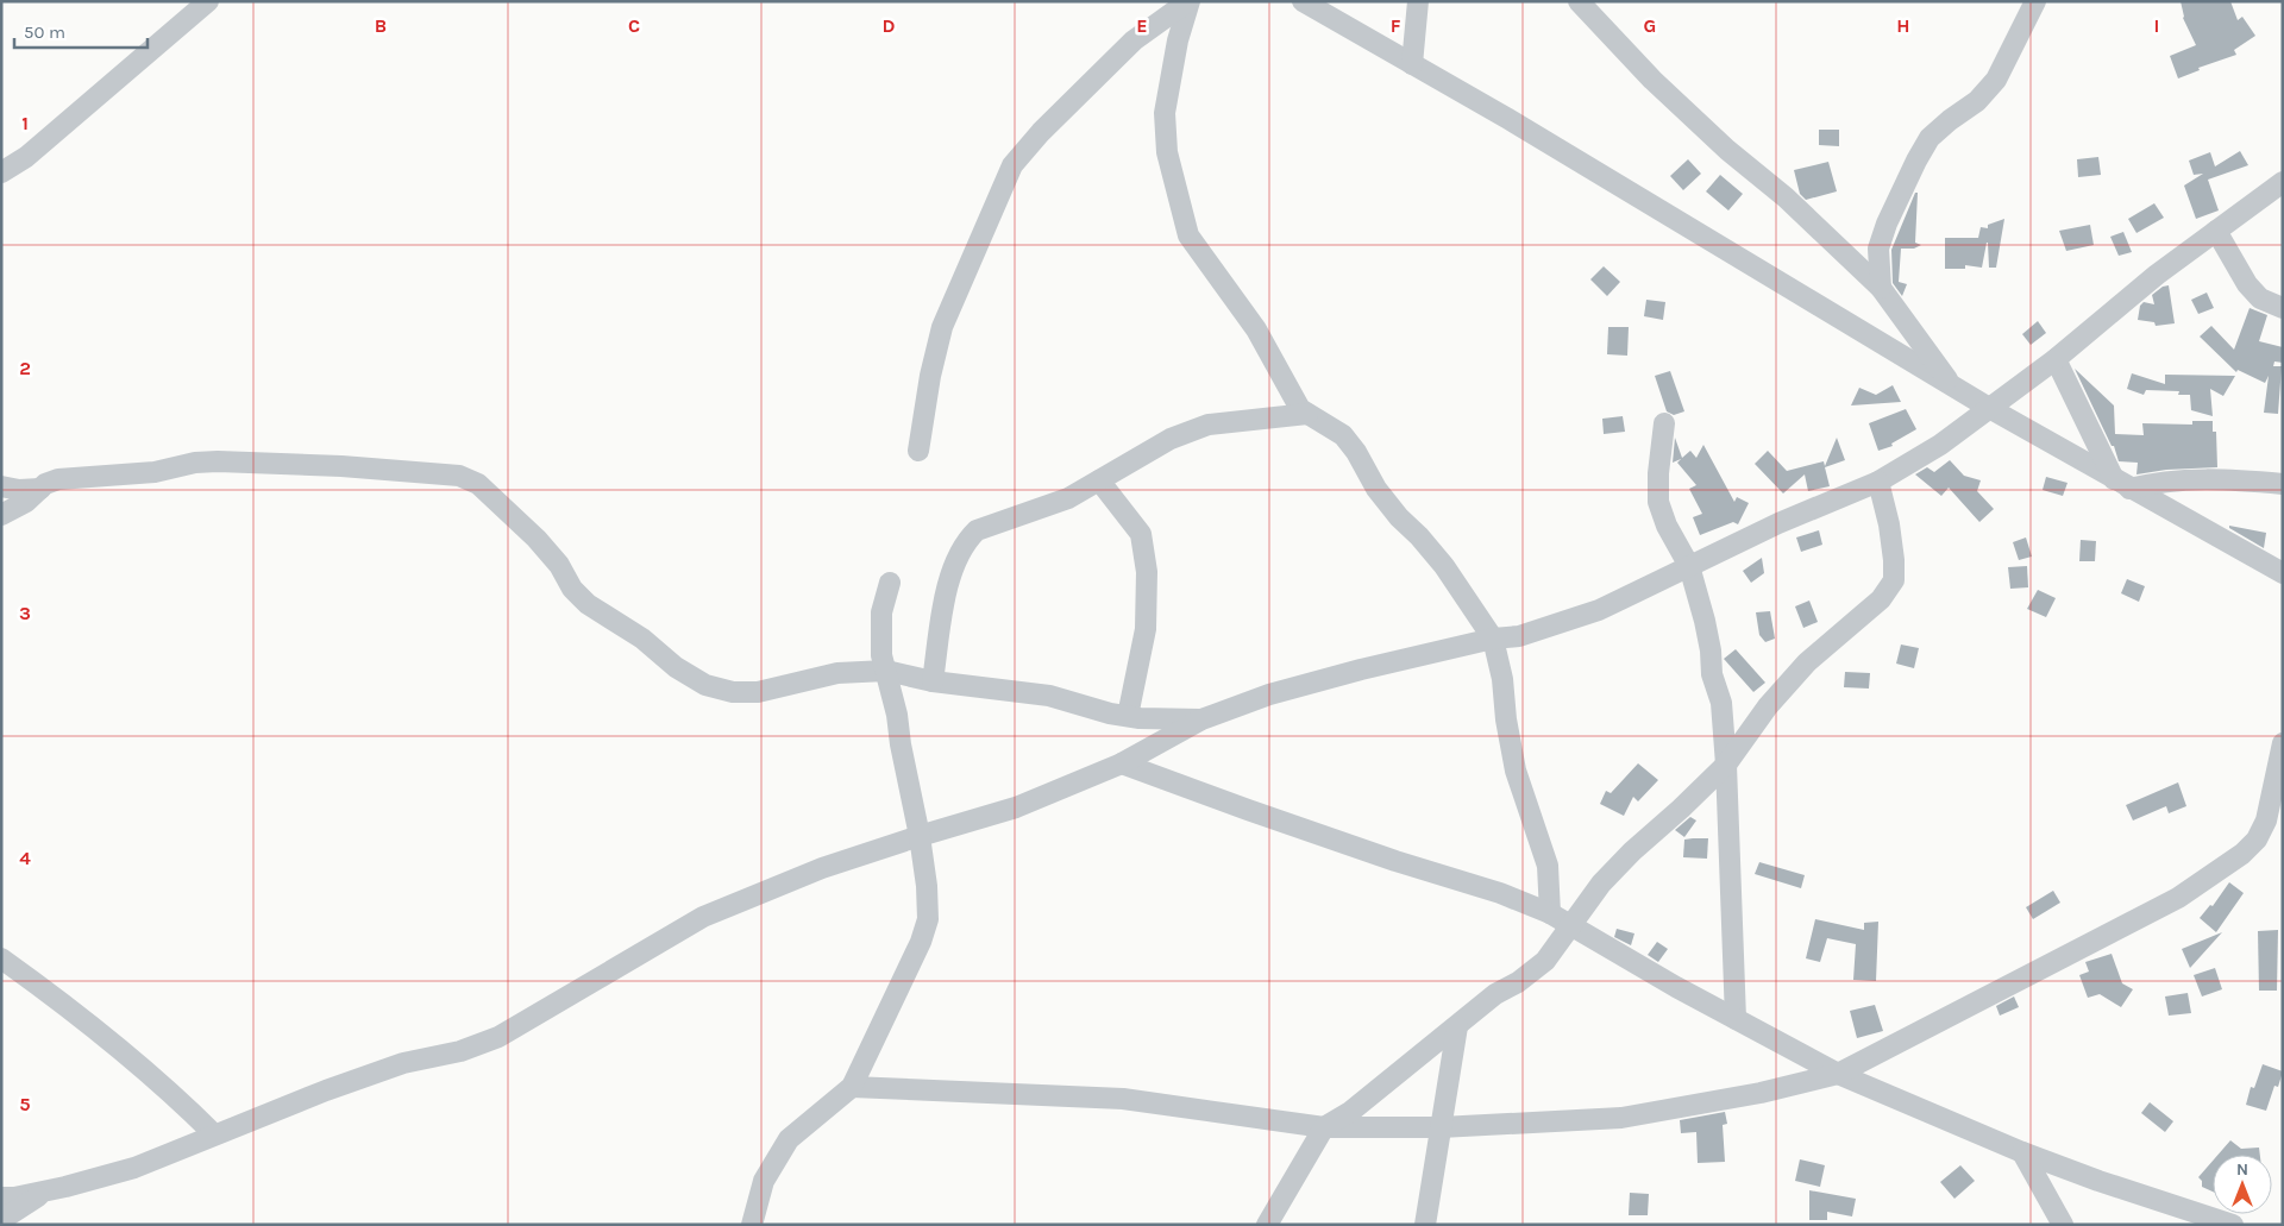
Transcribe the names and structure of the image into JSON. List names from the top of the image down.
{
  "scale_bar": "50 m",
  "north": "top",
  "grid": {
    "columns": [
      "B",
      "C",
      "D",
      "E",
      "F",
      "G",
      "H",
      "I"
    ],
    "rows": [
      "1",
      "2",
      "3",
      "4",
      "5"
    ]
  }
}
